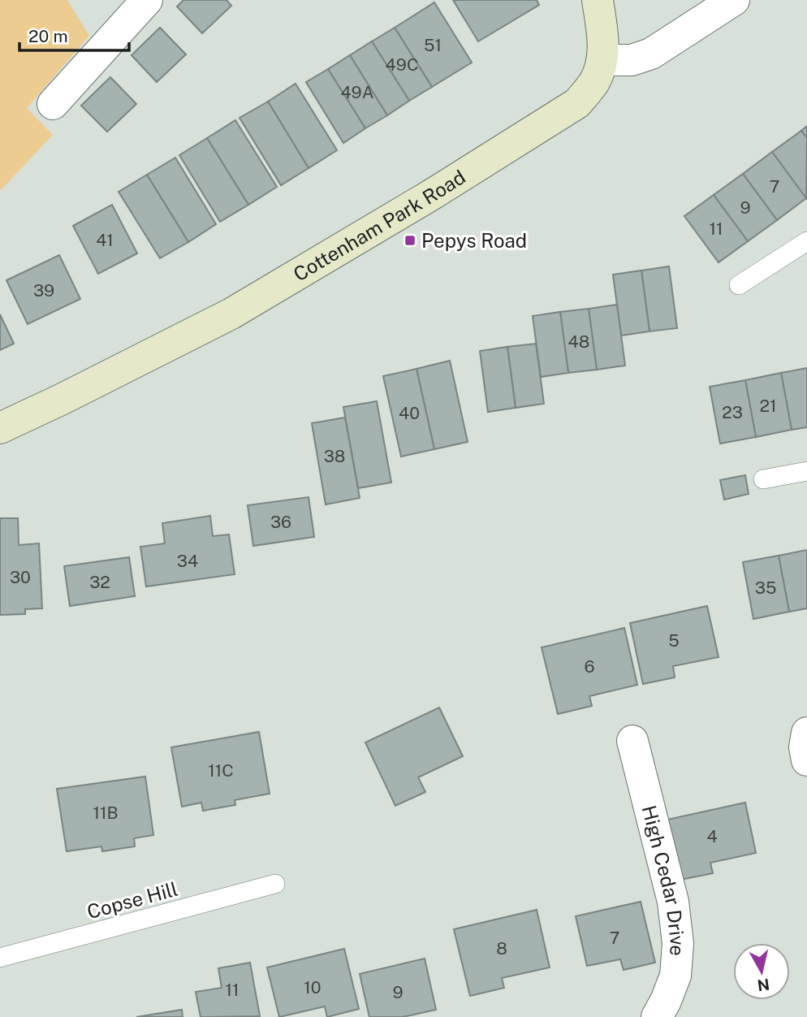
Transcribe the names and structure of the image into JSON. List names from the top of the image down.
{
  "streets": {
    "main road": ["Cottenham Park Road"],
    "street": ["High Cedar Drive"],
    "lane": ["Copse Hill"]
  },
  "places": {
    "transit": ["Pepys Road"]
  },
  "house_numbers": [
    "51",
    "49C",
    "49A",
    "7",
    "9",
    "11",
    "41",
    "39",
    "48",
    "21",
    "23",
    "40",
    "38",
    "36",
    "34",
    "30",
    "32",
    "35",
    "5",
    "6",
    "11C",
    "11B",
    "4",
    "7",
    "8",
    "10",
    "11",
    "9"
  ],
  "scale_bar": "20 m",
  "north": "bottom"
}
